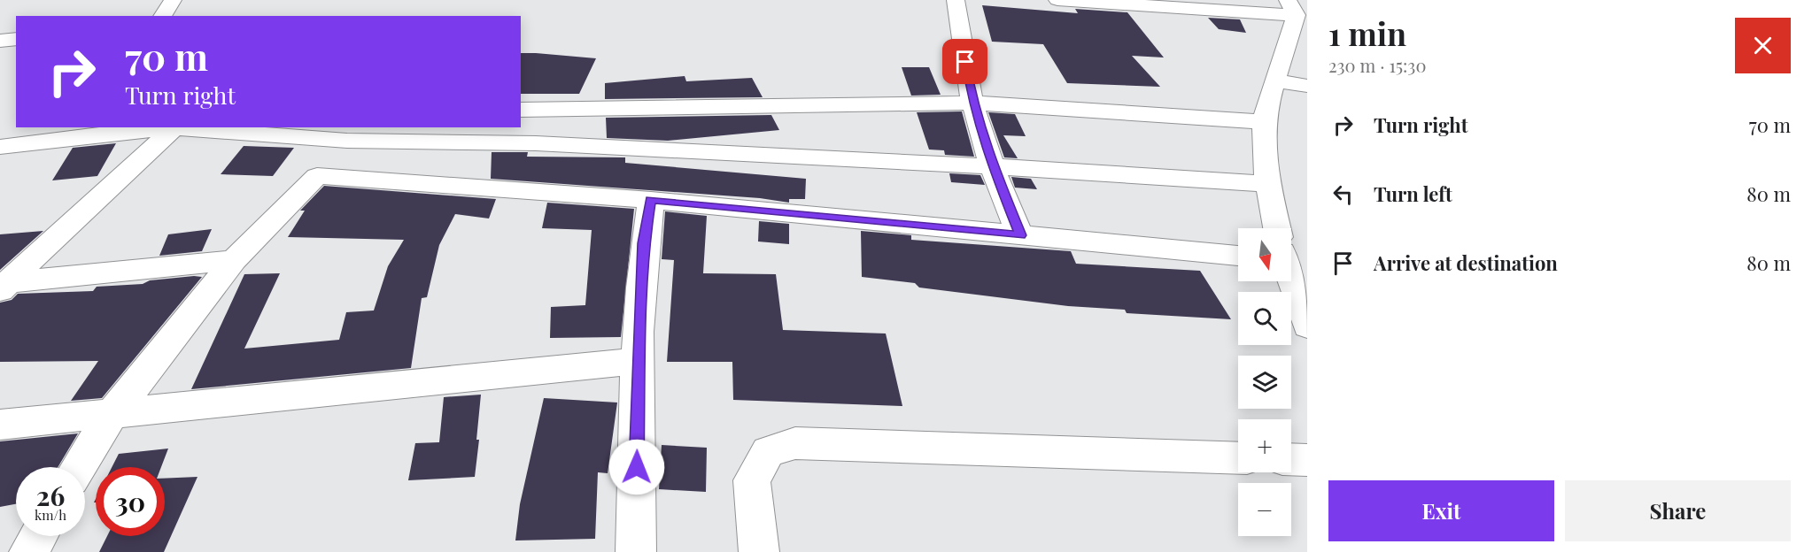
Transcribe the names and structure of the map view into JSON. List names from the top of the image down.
{
  "north": "bottom",
  "page": {
    "heading": ["1 min", "230 m · 15:30"],
    "turn": ["70 m", "Turn right"],
    "list": [
      {
        "name": "Turn right",
        "value": "70 m"
      },
      {
        "name": "Turn left",
        "value": "80 m"
      },
      {
        "name": "Arrive at destination",
        "value": "80 m"
      }
    ],
    "map_buttons": ["+", "−"],
    "speed": "26 km/h",
    "limit": "30",
    "buttons": ["Exit", "Share"]
  }
}
